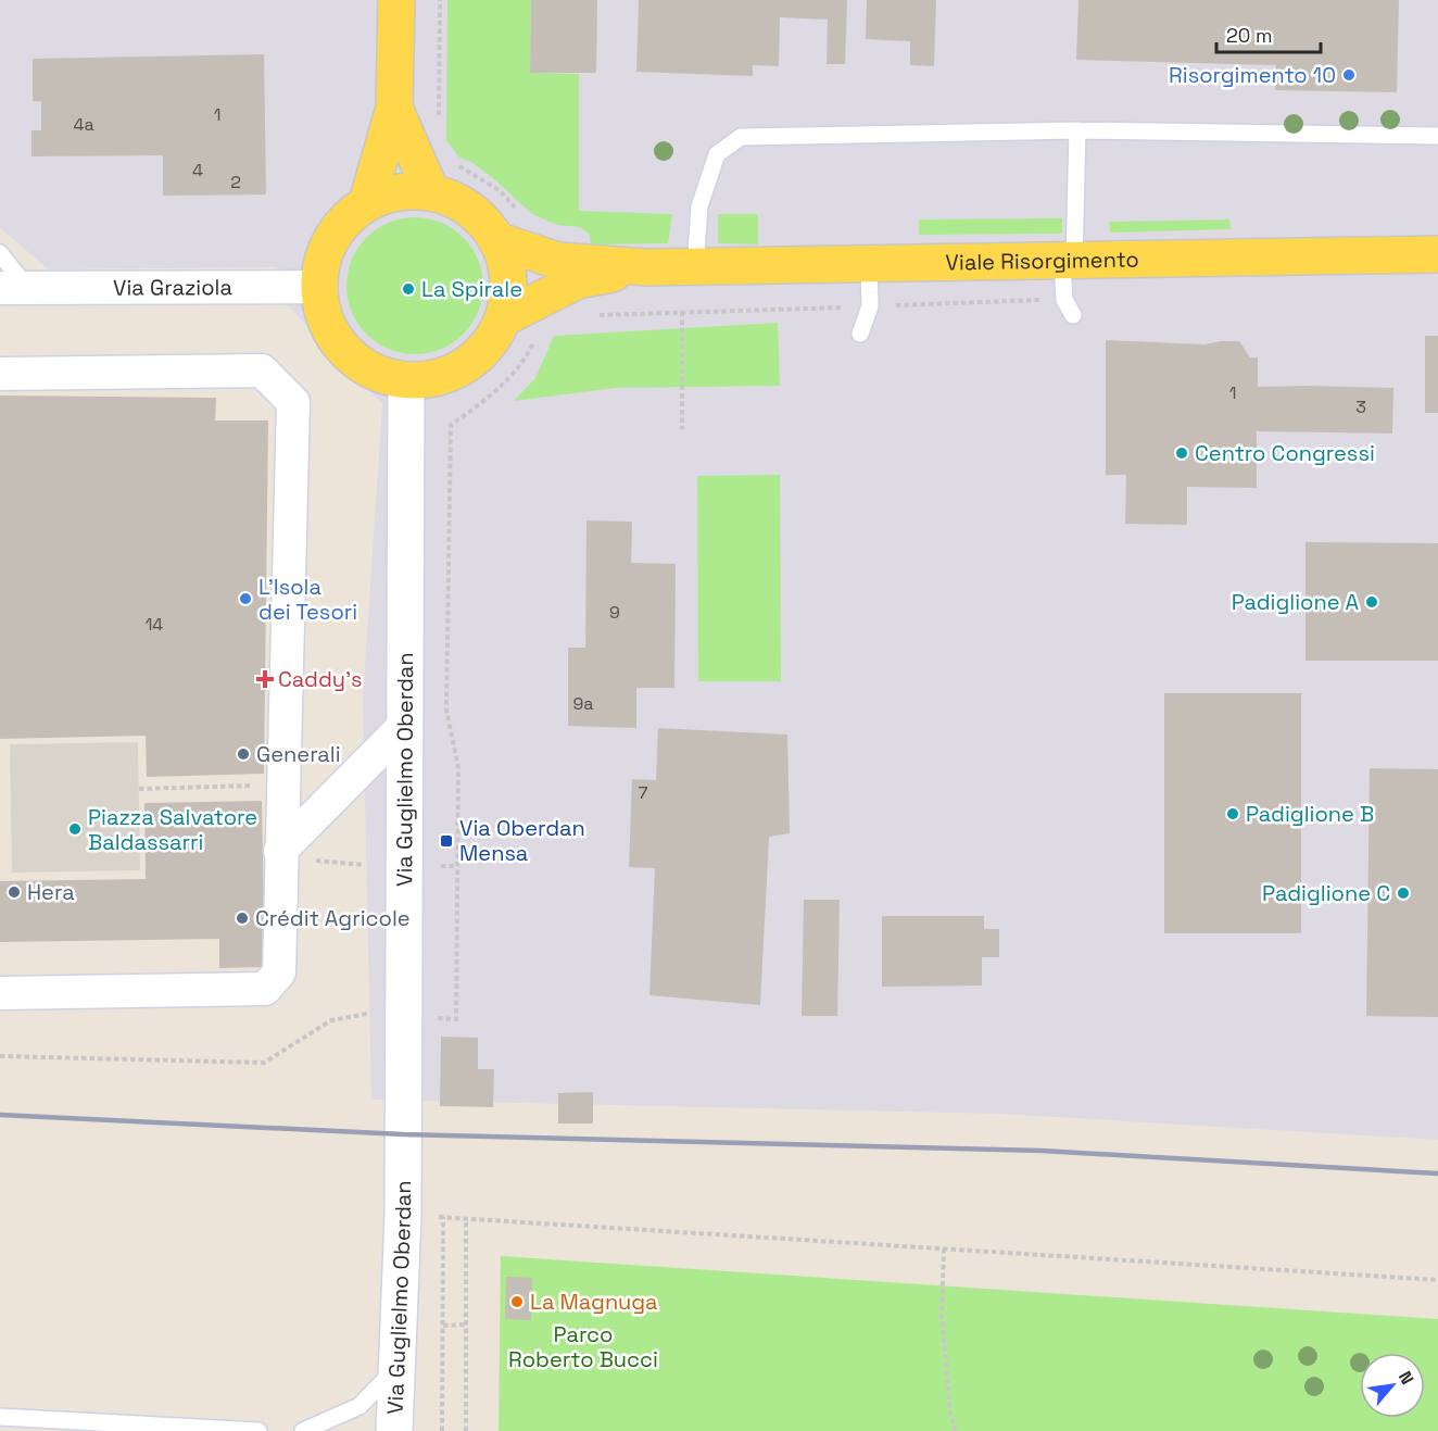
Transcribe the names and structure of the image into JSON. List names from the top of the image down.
{
  "streets": {
    "main road": ["Viale Risorgimento", "Via Guglielmo Oberdan"],
    "street": ["Via Graziola"]
  },
  "crossings": [
    ["Viale Risorgimento", "Via Graziola"],
    ["Viale Risorgimento", "Via Guglielmo Oberdan"],
    ["Via Graziola", "Via Guglielmo Oberdan"]
  ],
  "parks": ["Parco Roberto Bucci"],
  "places": {
    "other": [
      "Risorgimento 10",
      "La Spirale",
      "Centro Congressi",
      "L'Isola dei Tesori",
      "Padiglione A",
      "Generali",
      "Padiglione B",
      "Piazza Salvatore Baldassarri",
      "Hera",
      "Padiglione C",
      "Crédit Agricole",
      "La Magnuga"
    ],
    "health": ["Caddy's"],
    "transit": ["Via Oberdan Mensa"]
  },
  "house_numbers": [
    "1",
    "4a",
    "4",
    "2",
    "1",
    "3",
    "9",
    "14",
    "9a",
    "7"
  ],
  "scale_bar": "20 m",
  "north": "top right"
}
